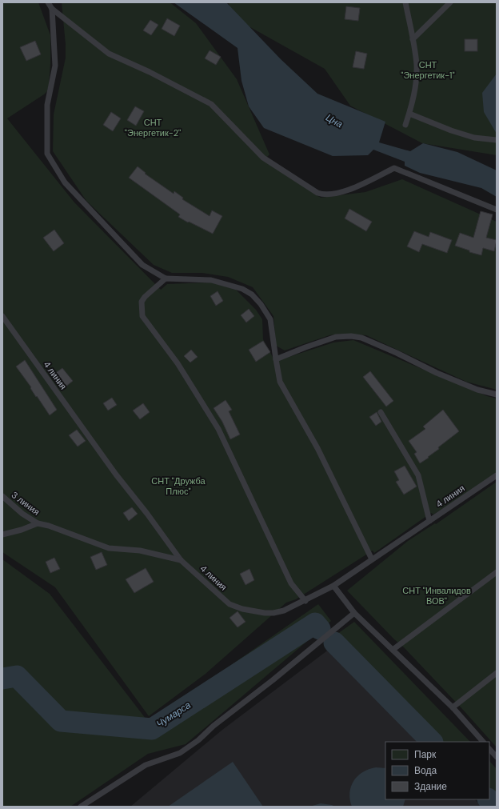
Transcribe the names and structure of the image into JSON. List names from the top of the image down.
{
  "streets": {
    "lane": ["4 линия", "3 линия"]
  },
  "crossings": [
    ["4 линия", "3 линия"]
  ],
  "water": ["Цна", "Чумарса"],
  "parks": [
    "СНТ \"Энергетик-1\"",
    "СНТ \"Энергетик-2\"",
    "СНТ \"Дружба Плюс\"",
    "СНТ \"Инвалидов ВОВ\""
  ],
  "legend": ["Парк", "Вода", "Здание"]
}
